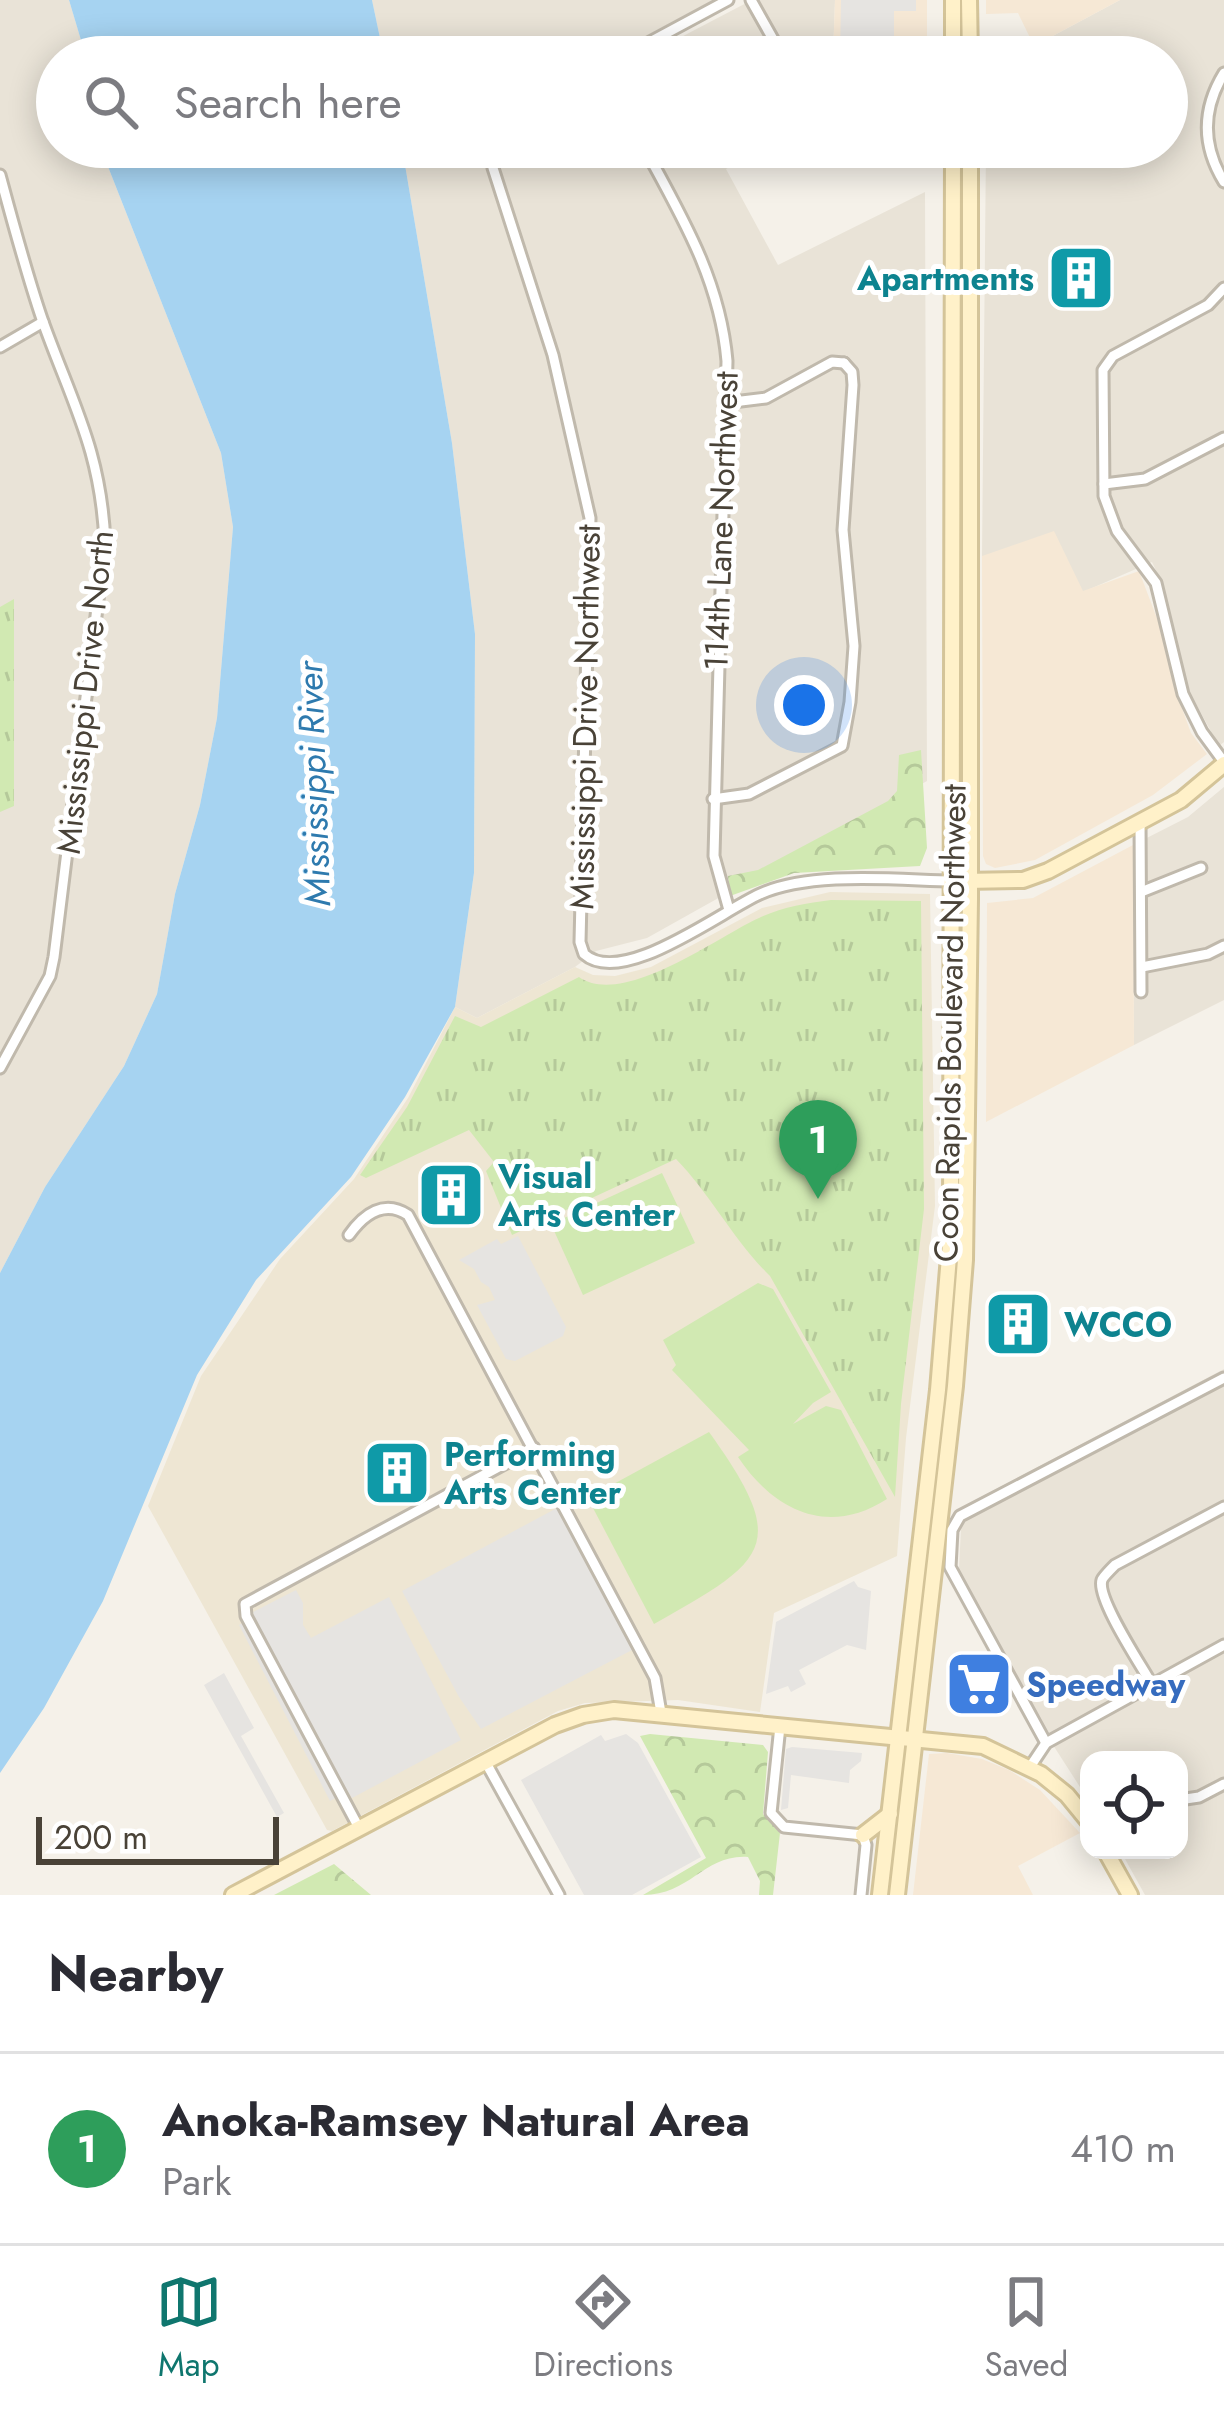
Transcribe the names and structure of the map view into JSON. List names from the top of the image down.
{
  "streets": {
    "main road": ["Coon Rapids Boulevard Northwest"],
    "street": ["114th Lane Northwest", "Mississippi Drive North", "Mississippi Drive Northwest"]
  },
  "crossings": [
    ["114th Lane Northwest", "Mississippi Drive Northwest"]
  ],
  "water": ["Mississippi River"],
  "places": {
    "building": [
      "Apartments",
      "Visual Arts Center",
      "WCCO",
      "Performing Arts Center"
    ],
    "supermarket": ["Speedway"]
  },
  "scale_bar": "200 m",
  "page": {
    "search": "Search here",
    "pins": "1",
    "scale": "200 m",
    "heading": "Nearby",
    "list": [
      {
        "mark": "1",
        "name": "Anoka-Ramsey Natural Area",
        "note": "Park",
        "value": "410 m"
      }
    ],
    "nav": ["Map", "Directions", "Saved"]
  }
}
